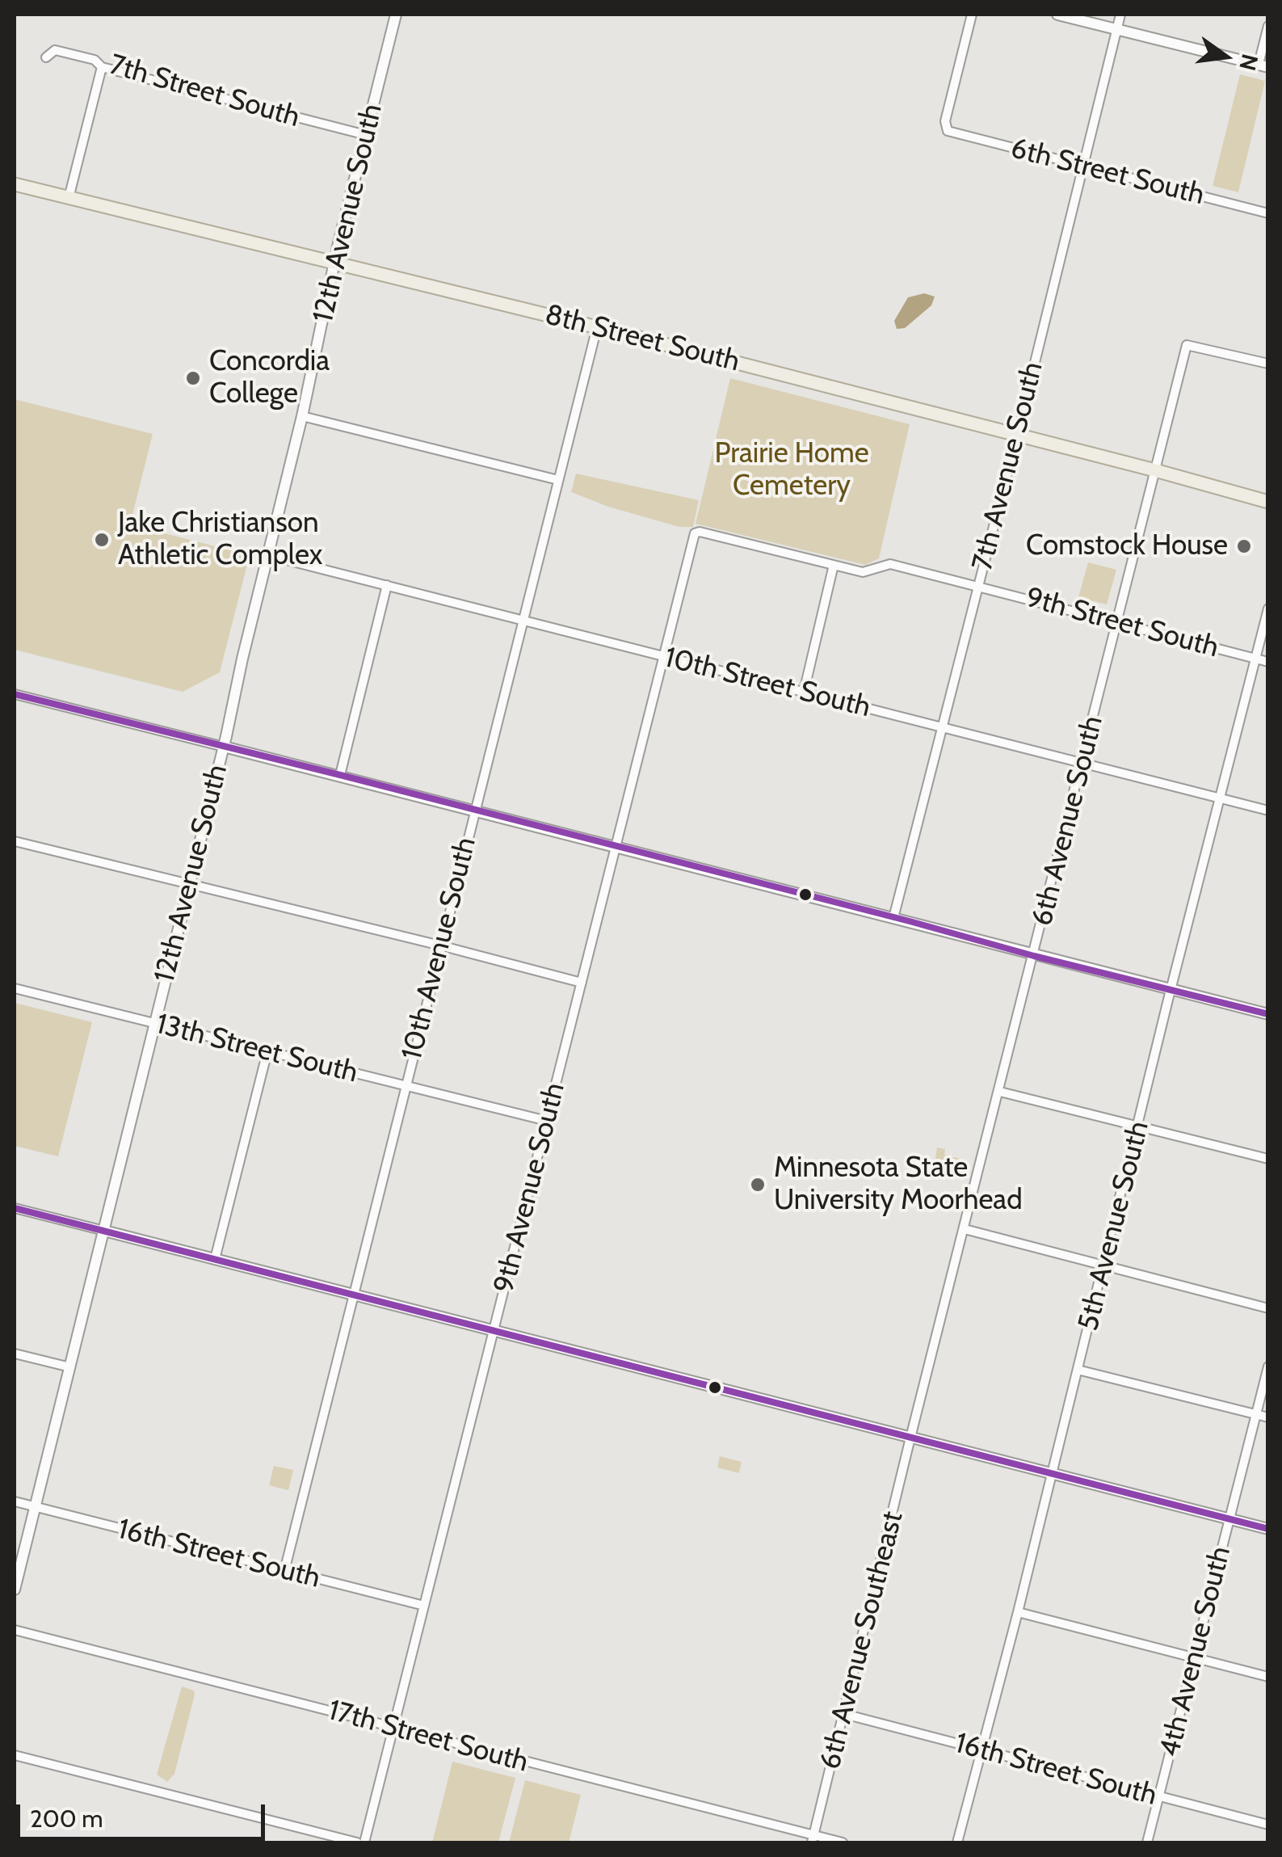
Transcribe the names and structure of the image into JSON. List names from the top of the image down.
{
  "streets": {
    "main road": ["8th Street South"],
    "street": [
      "7th Street South",
      "6th Street South",
      "12th Avenue South",
      "7th Avenue South",
      "9th Street South",
      "10th Street South",
      "6th Avenue South",
      "10th Avenue South",
      "13th Street South",
      "9th Avenue South",
      "5th Avenue South",
      "16th Street South",
      "6th Avenue Southeast",
      "4th Avenue South",
      "17th Street South"
    ]
  },
  "crossings": [
    ["7th Street South", "12th Avenue South"],
    ["6th Street South", "7th Avenue South"],
    ["12th Avenue South", "8th Street South"],
    ["12th Avenue South", "10th Street South"],
    ["12th Avenue South", "13th Street South"],
    ["12th Avenue South", "16th Street South"],
    ["8th Street South", "7th Avenue South"],
    ["8th Street South", "6th Avenue South"],
    ["8th Street South", "10th Avenue South"],
    ["7th Avenue South", "9th Street South"],
    ["7th Avenue South", "10th Street South"],
    ["9th Street South", "6th Avenue South"],
    ["9th Street South", "9th Avenue South"],
    ["9th Street South", "5th Avenue South"],
    ["10th Street South", "6th Avenue South"],
    ["10th Street South", "10th Avenue South"],
    ["10th Street South", "9th Avenue South"],
    ["10th Street South", "5th Avenue South"],
    ["6th Avenue South", "6th Avenue Southeast"],
    ["10th Avenue South", "13th Street South"],
    ["10th Avenue South", "16th Street South"],
    ["13th Street South", "9th Avenue South"],
    ["9th Avenue South", "16th Street South"],
    ["9th Avenue South", "17th Street South"],
    ["5th Avenue South", "16th Street South"],
    ["16th Street South", "6th Avenue Southeast"],
    ["16th Street South", "4th Avenue South"],
    ["6th Avenue Southeast", "17th Street South"]
  ],
  "parks": ["Prairie Home Cemetery"],
  "places": [
    "Concordia College",
    "Jake Christianson Athletic Complex",
    "Comstock House",
    "Minnesota State University Moorhead"
  ],
  "scale_bar": "200 m",
  "north": "right"
}
